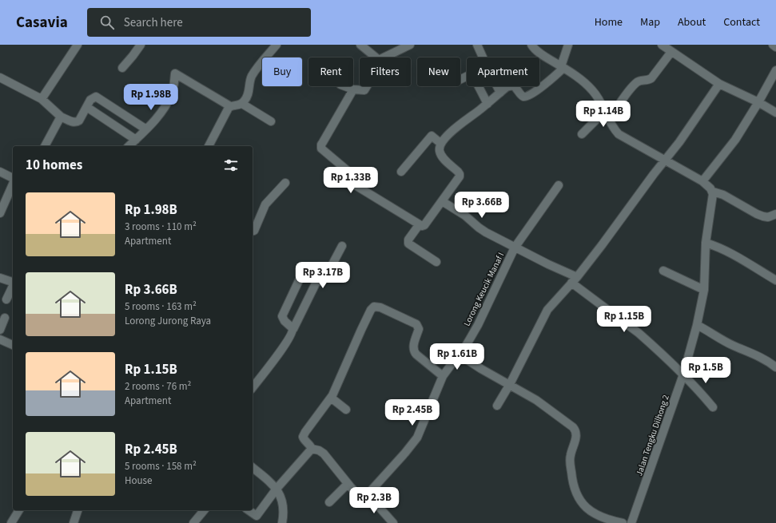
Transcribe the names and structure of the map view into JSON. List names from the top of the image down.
{
  "streets": {
    "street": ["Lorong Keucik Manaf I", "Jalan Tengku Dilhong 2"]
  },
  "page": {
    "header": "Casavia",
    "search": "Search here",
    "nav": [
      "Home",
      "Map",
      "About",
      "Contact"
    ],
    "chip": [
      "Buy",
      "Rent",
      "Filters",
      "New",
      "Apartment"
    ],
    "price": [
      "Rp 1.98B",
      "Rp 1.14B",
      "Rp 1.33B",
      "Rp 3.66B",
      "Rp 3.17B",
      "Rp 1.15B",
      "Rp 1.61B",
      "Rp 1.5B",
      "Rp 2.45B",
      "Rp 2.3B"
    ],
    "heading": "10 homes",
    "list": [
      {
        "name": "Rp 1.98B",
        "note": "3 rooms · 110 m² · Apartment"
      },
      {
        "name": "Rp 3.66B",
        "note": "5 rooms · 163 m² · Lorong Jurong Raya"
      },
      {
        "name": "Rp 1.15B",
        "note": "2 rooms · 76 m² · Apartment"
      },
      {
        "name": "Rp 2.45B",
        "note": "5 rooms · 158 m² · House"
      }
    ]
  }
}
